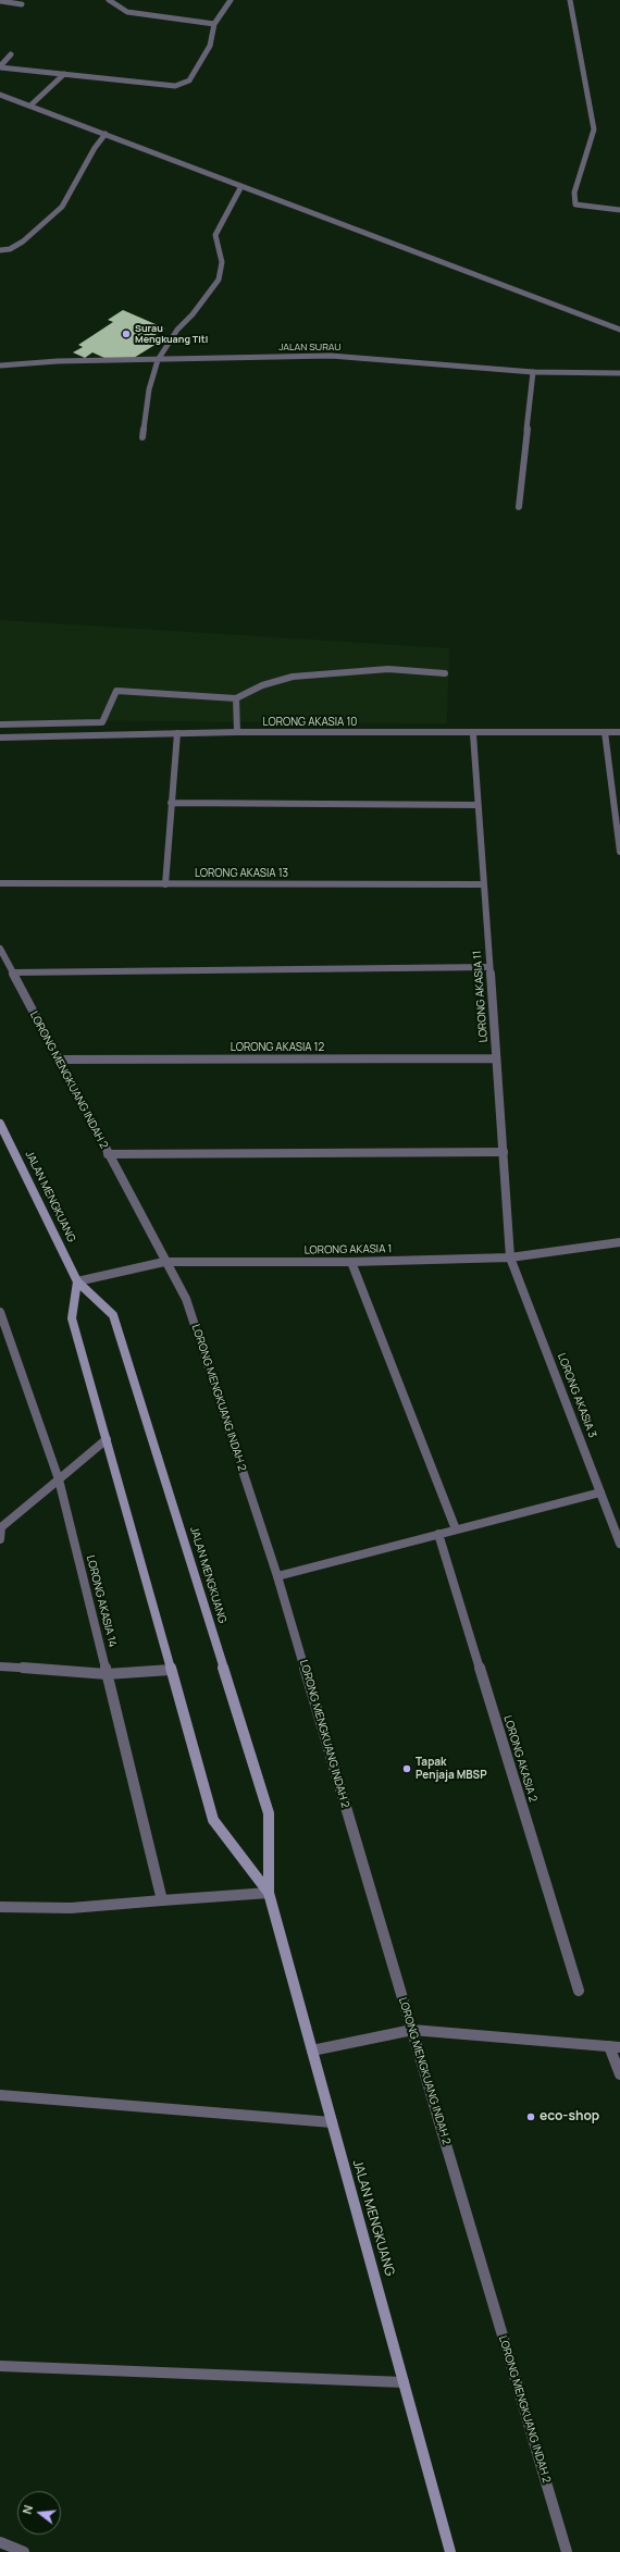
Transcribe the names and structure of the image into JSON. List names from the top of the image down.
{
  "streets": {
    "main road": ["JALAN MENGKUANG"],
    "street": [
      "JALAN SURAU",
      "LORONG AKASIA 10",
      "LORONG AKASIA 13",
      "LORONG AKASIA 11",
      "LORONG AKASIA 12",
      "LORONG MENGKUANG INDAH 2",
      "LORONG AKASIA 1",
      "LORONG AKASIA 3",
      "LORONG AKASIA 14",
      "LORONG AKASIA 2"
    ]
  },
  "crossings": [
    ["LORONG AKASIA 10", "LORONG AKASIA 11"],
    ["LORONG AKASIA 13", "LORONG AKASIA 11"],
    ["LORONG AKASIA 11", "LORONG AKASIA 12"],
    ["LORONG AKASIA 11", "LORONG AKASIA 1"],
    ["LORONG AKASIA 11", "LORONG AKASIA 3"],
    ["LORONG AKASIA 12", "LORONG MENGKUANG INDAH 2"],
    ["LORONG MENGKUANG INDAH 2", "LORONG AKASIA 1"],
    ["JALAN MENGKUANG", "LORONG AKASIA 1"],
    ["LORONG AKASIA 1", "LORONG AKASIA 3"]
  ],
  "places": ["Surau Mengkuang Titi", "Tapak Penjaja MBSP", "eco-shop"],
  "north": "left"
}
